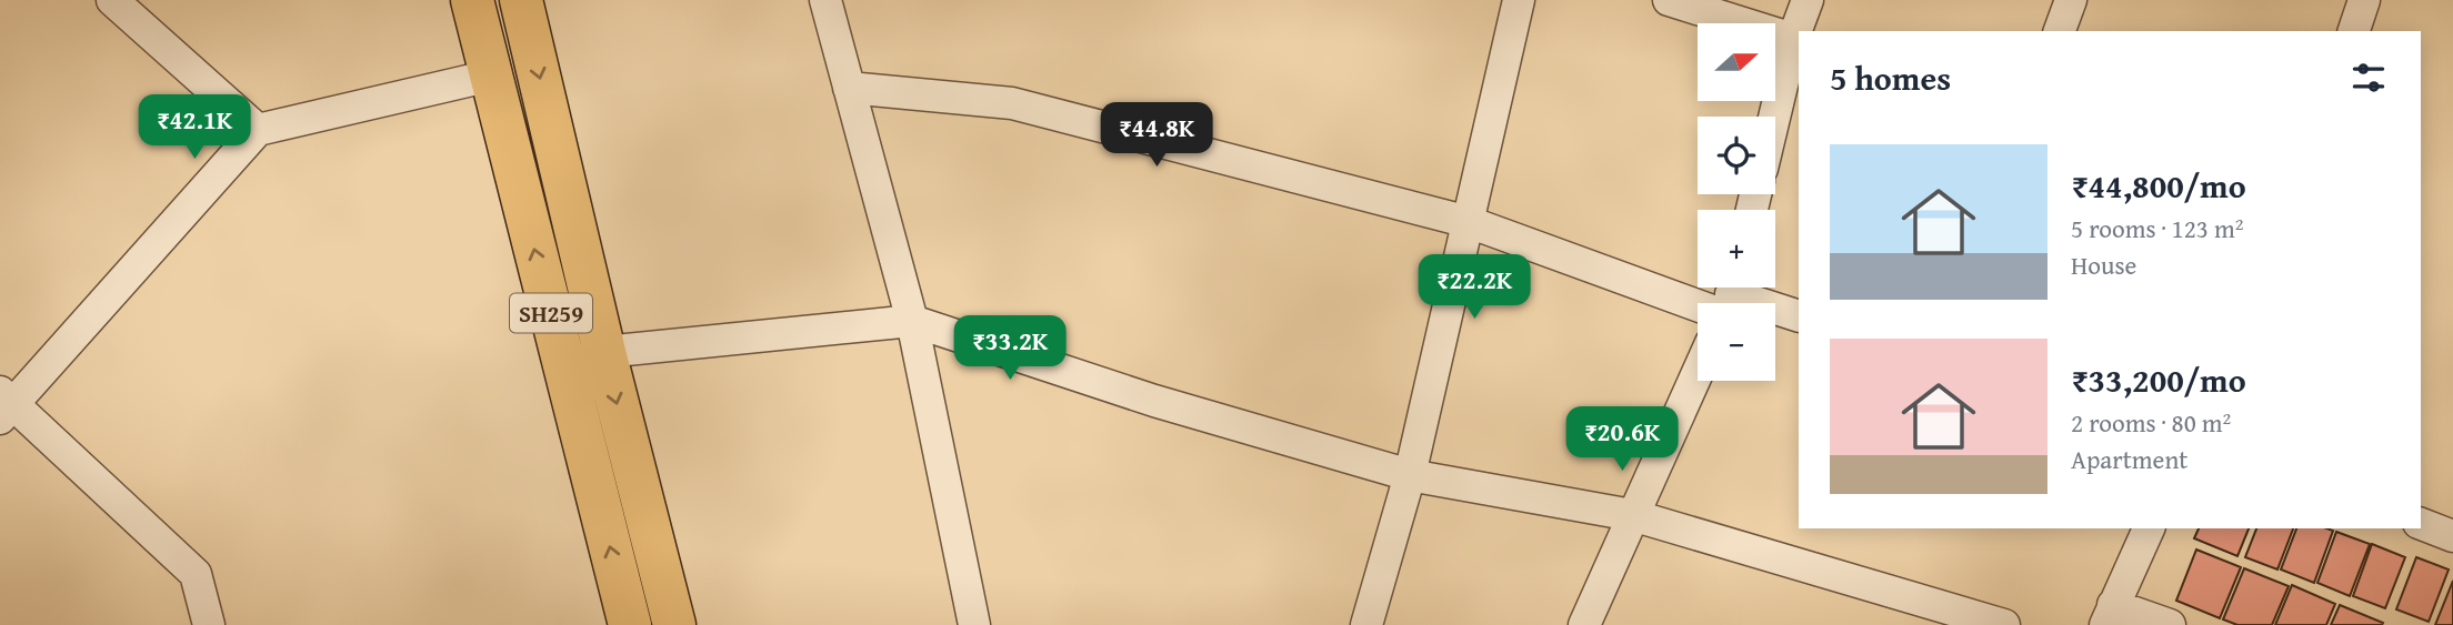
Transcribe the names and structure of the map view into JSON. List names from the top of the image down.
{
  "streets": {
    "main road": ["SH259"]
  },
  "north": "right",
  "page": {
    "map_buttons": ["+", "−"],
    "heading": "5 homes",
    "price": [
      "₹42.1K",
      "₹44.8K",
      "₹22.2K",
      "₹33.2K",
      "₹20.6K"
    ],
    "list": [
      {
        "name": "₹44,800/mo",
        "note": "5 rooms · 123 m² · House"
      },
      {
        "name": "₹33,200/mo",
        "note": "2 rooms · 80 m² · Apartment"
      }
    ]
  }
}
